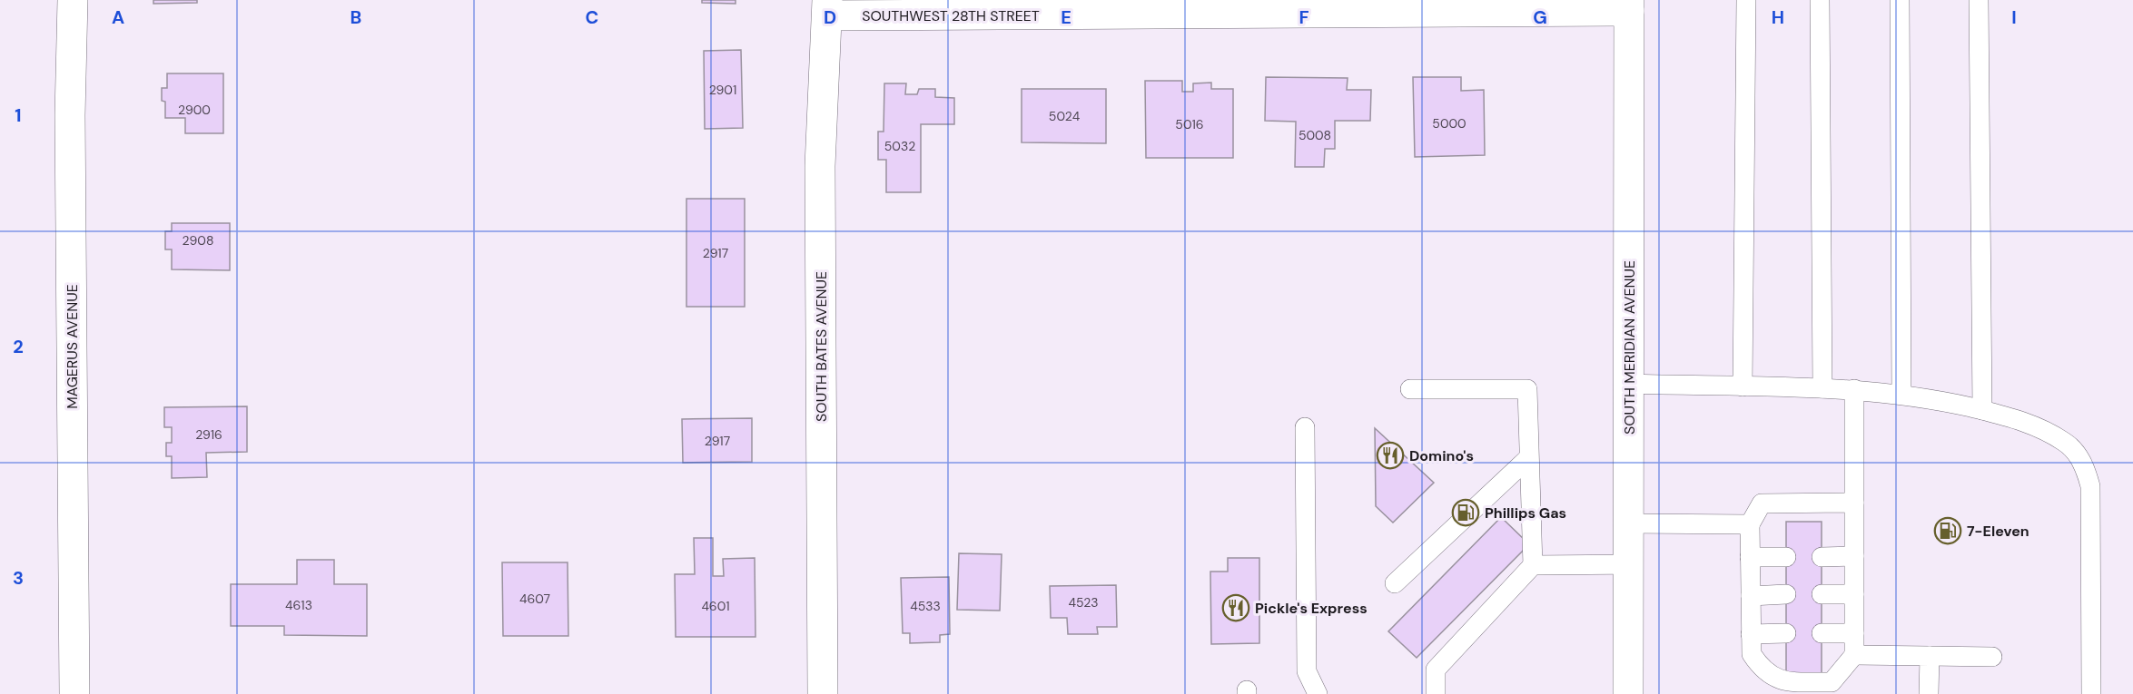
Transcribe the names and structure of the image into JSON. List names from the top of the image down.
{
  "streets": {
    "street": [
      "SOUTHWEST 28TH STREET",
      "MAGERUS AVENUE",
      "SOUTH BATES AVENUE",
      "SOUTH MERIDIAN AVENUE"
    ]
  },
  "crossings": [
    ["SOUTHWEST 28TH STREET", "SOUTH BATES AVENUE"],
    ["SOUTHWEST 28TH STREET", "SOUTH MERIDIAN AVENUE"]
  ],
  "places": {
    "restaurant": ["Domino's", "Pickle's Express"],
    "fuel station": ["Phillips Gas", "7-Eleven"]
  },
  "house_numbers": [
    "2901",
    "2900",
    "5024",
    "5000",
    "5016",
    "5008",
    "5032",
    "2908",
    "2917",
    "2916",
    "2917",
    "4607",
    "4523",
    "4613",
    "4601",
    "4533"
  ],
  "grid": {
    "columns": [
      "A",
      "B",
      "C",
      "D",
      "E",
      "F",
      "G",
      "H",
      "I"
    ],
    "rows": ["1", "2", "3"]
  }
}
